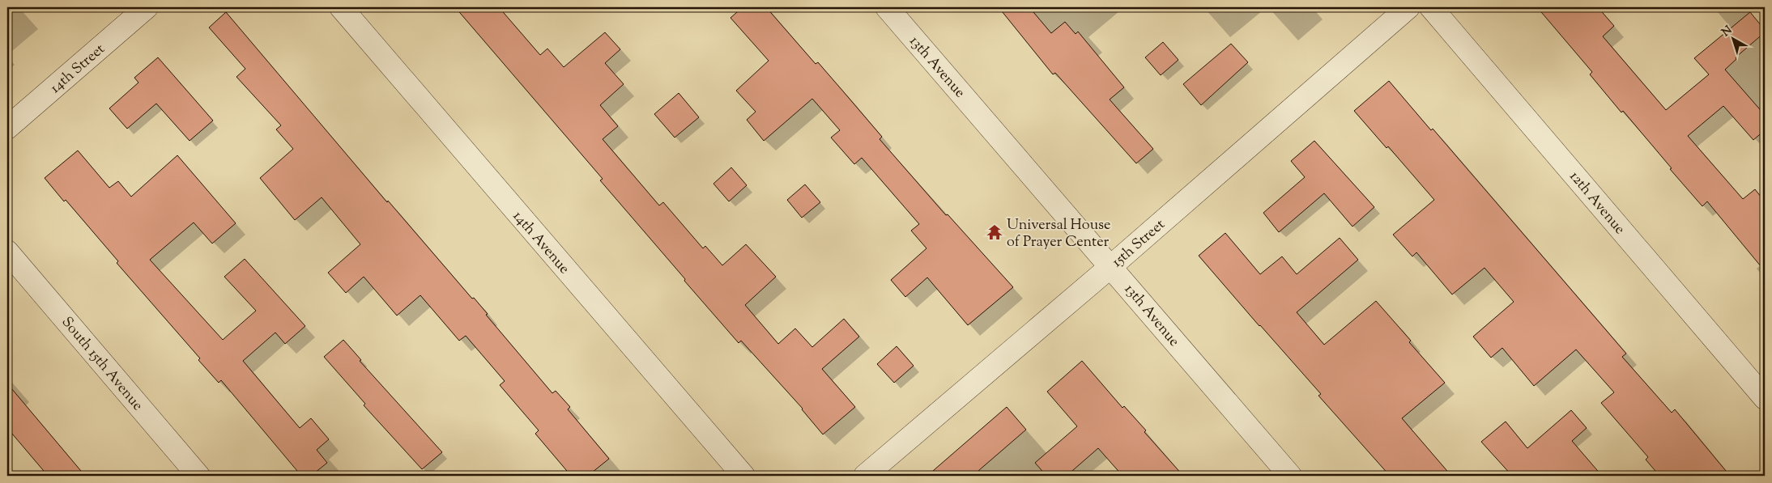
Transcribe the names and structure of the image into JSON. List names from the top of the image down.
{
  "streets": {
    "street": [
      "13th Avenue",
      "14th Street",
      "12th Avenue",
      "14th Avenue",
      "15th Street",
      "South 15th Avenue"
    ]
  },
  "crossings": [
    ["13th Avenue", "15th Street"]
  ],
  "places": {
    "temple": ["Universal House of Prayer Center"]
  },
  "north": "top left"
}
